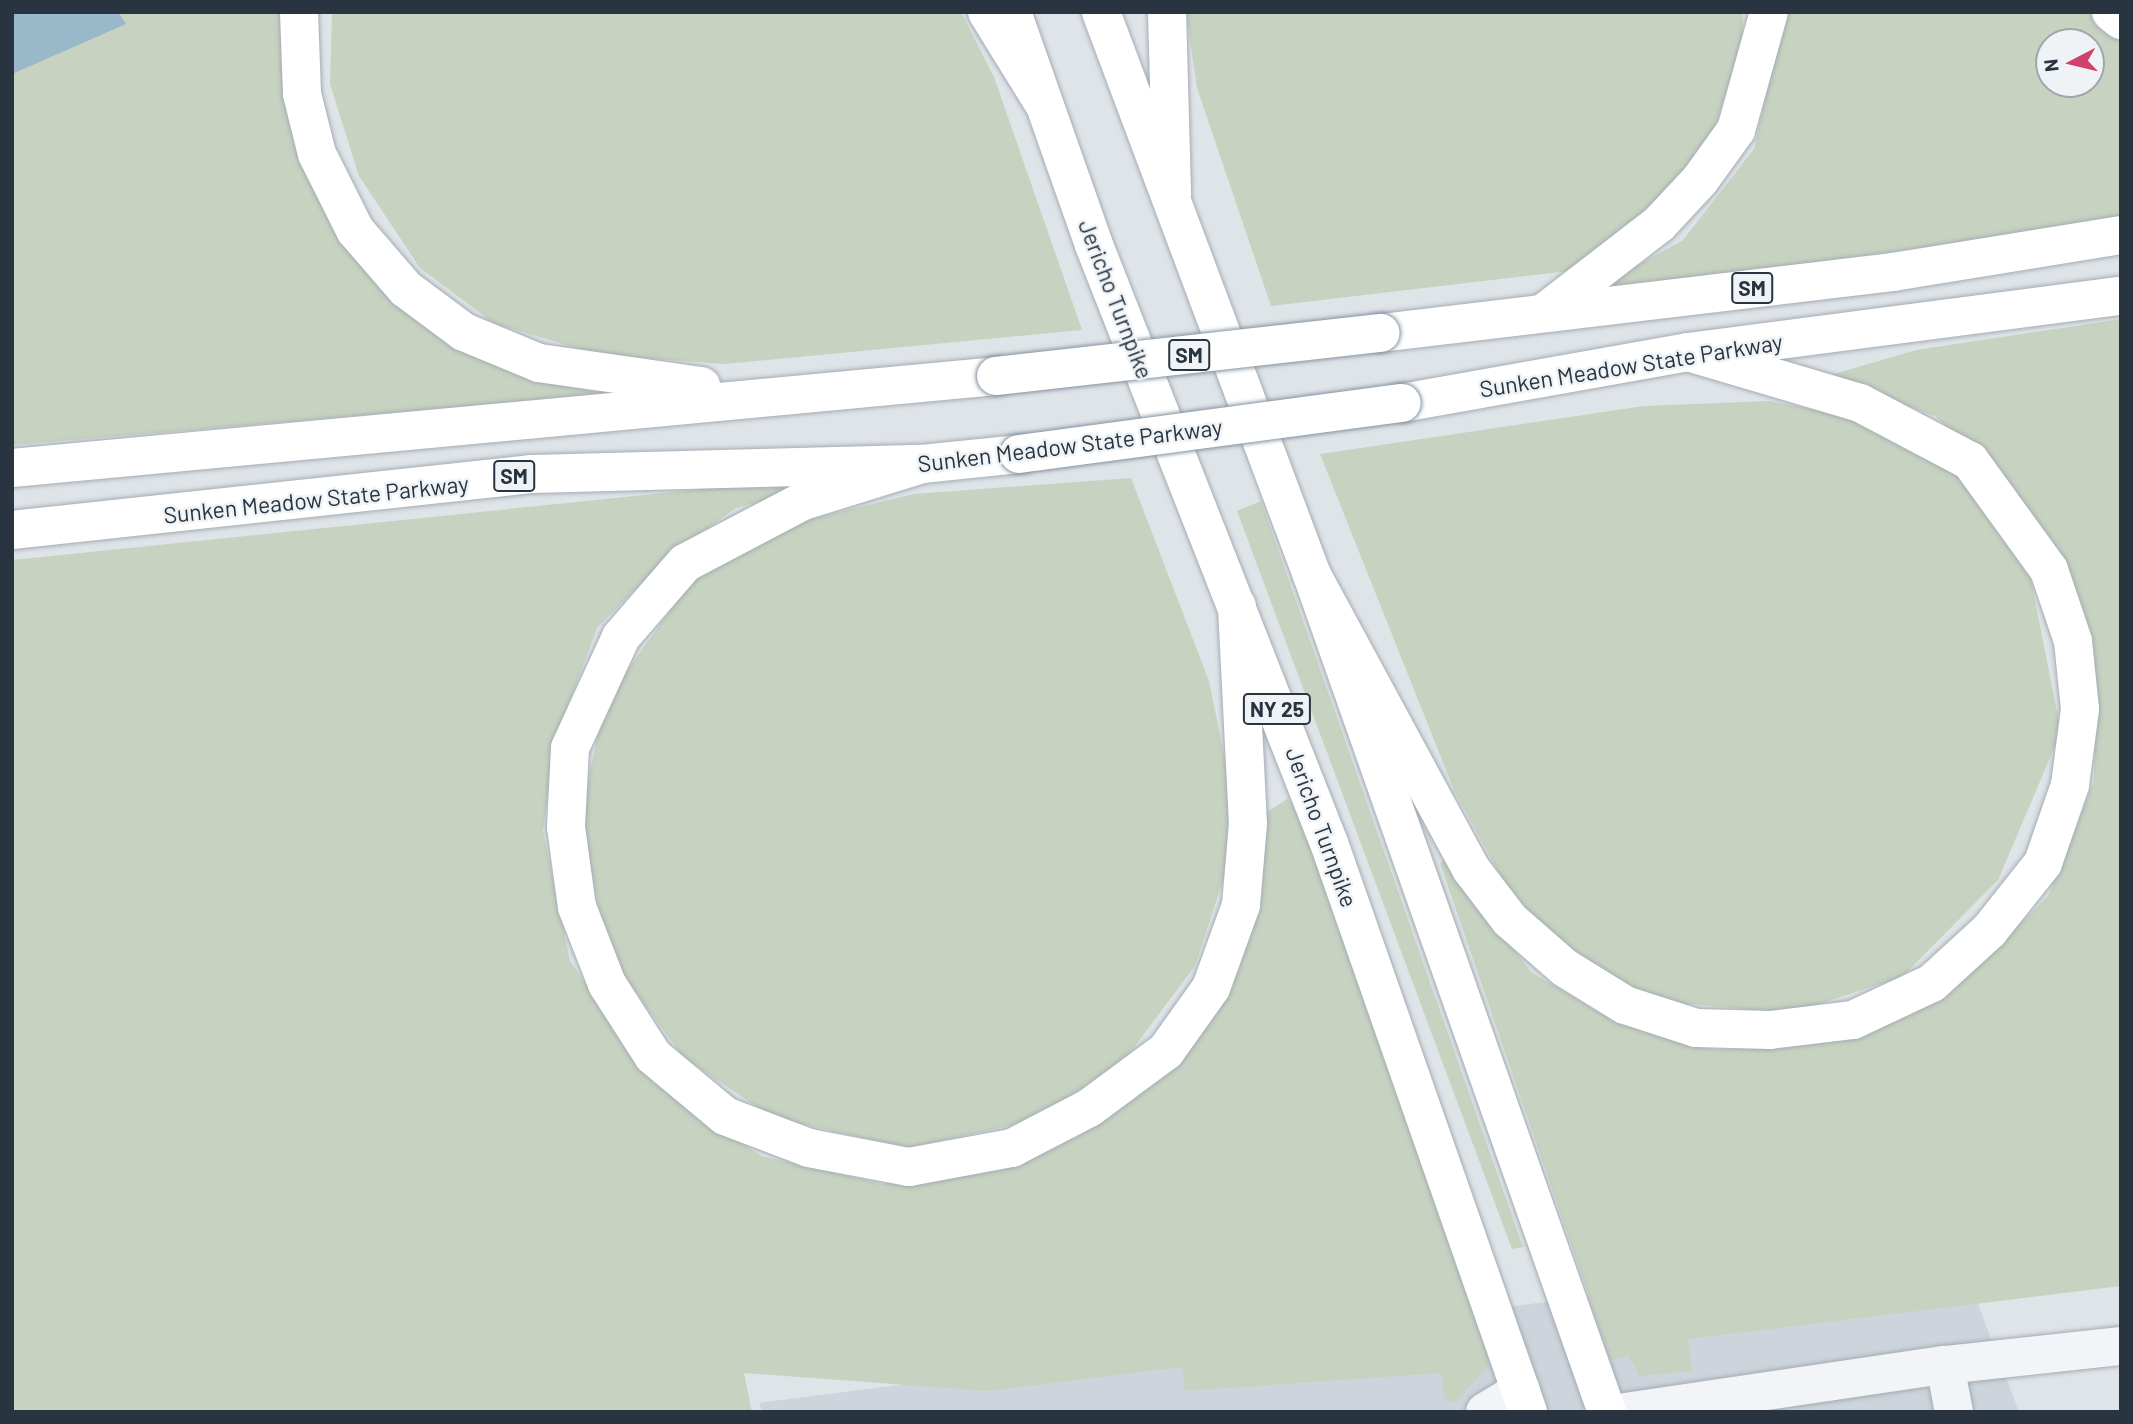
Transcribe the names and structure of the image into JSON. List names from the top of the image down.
{
  "streets": {
    "main road": [
      "SM",
      "Jericho Turnpike",
      "Sunken Meadow State Parkway",
      "NY 25"
    ]
  },
  "north": "left"
}
